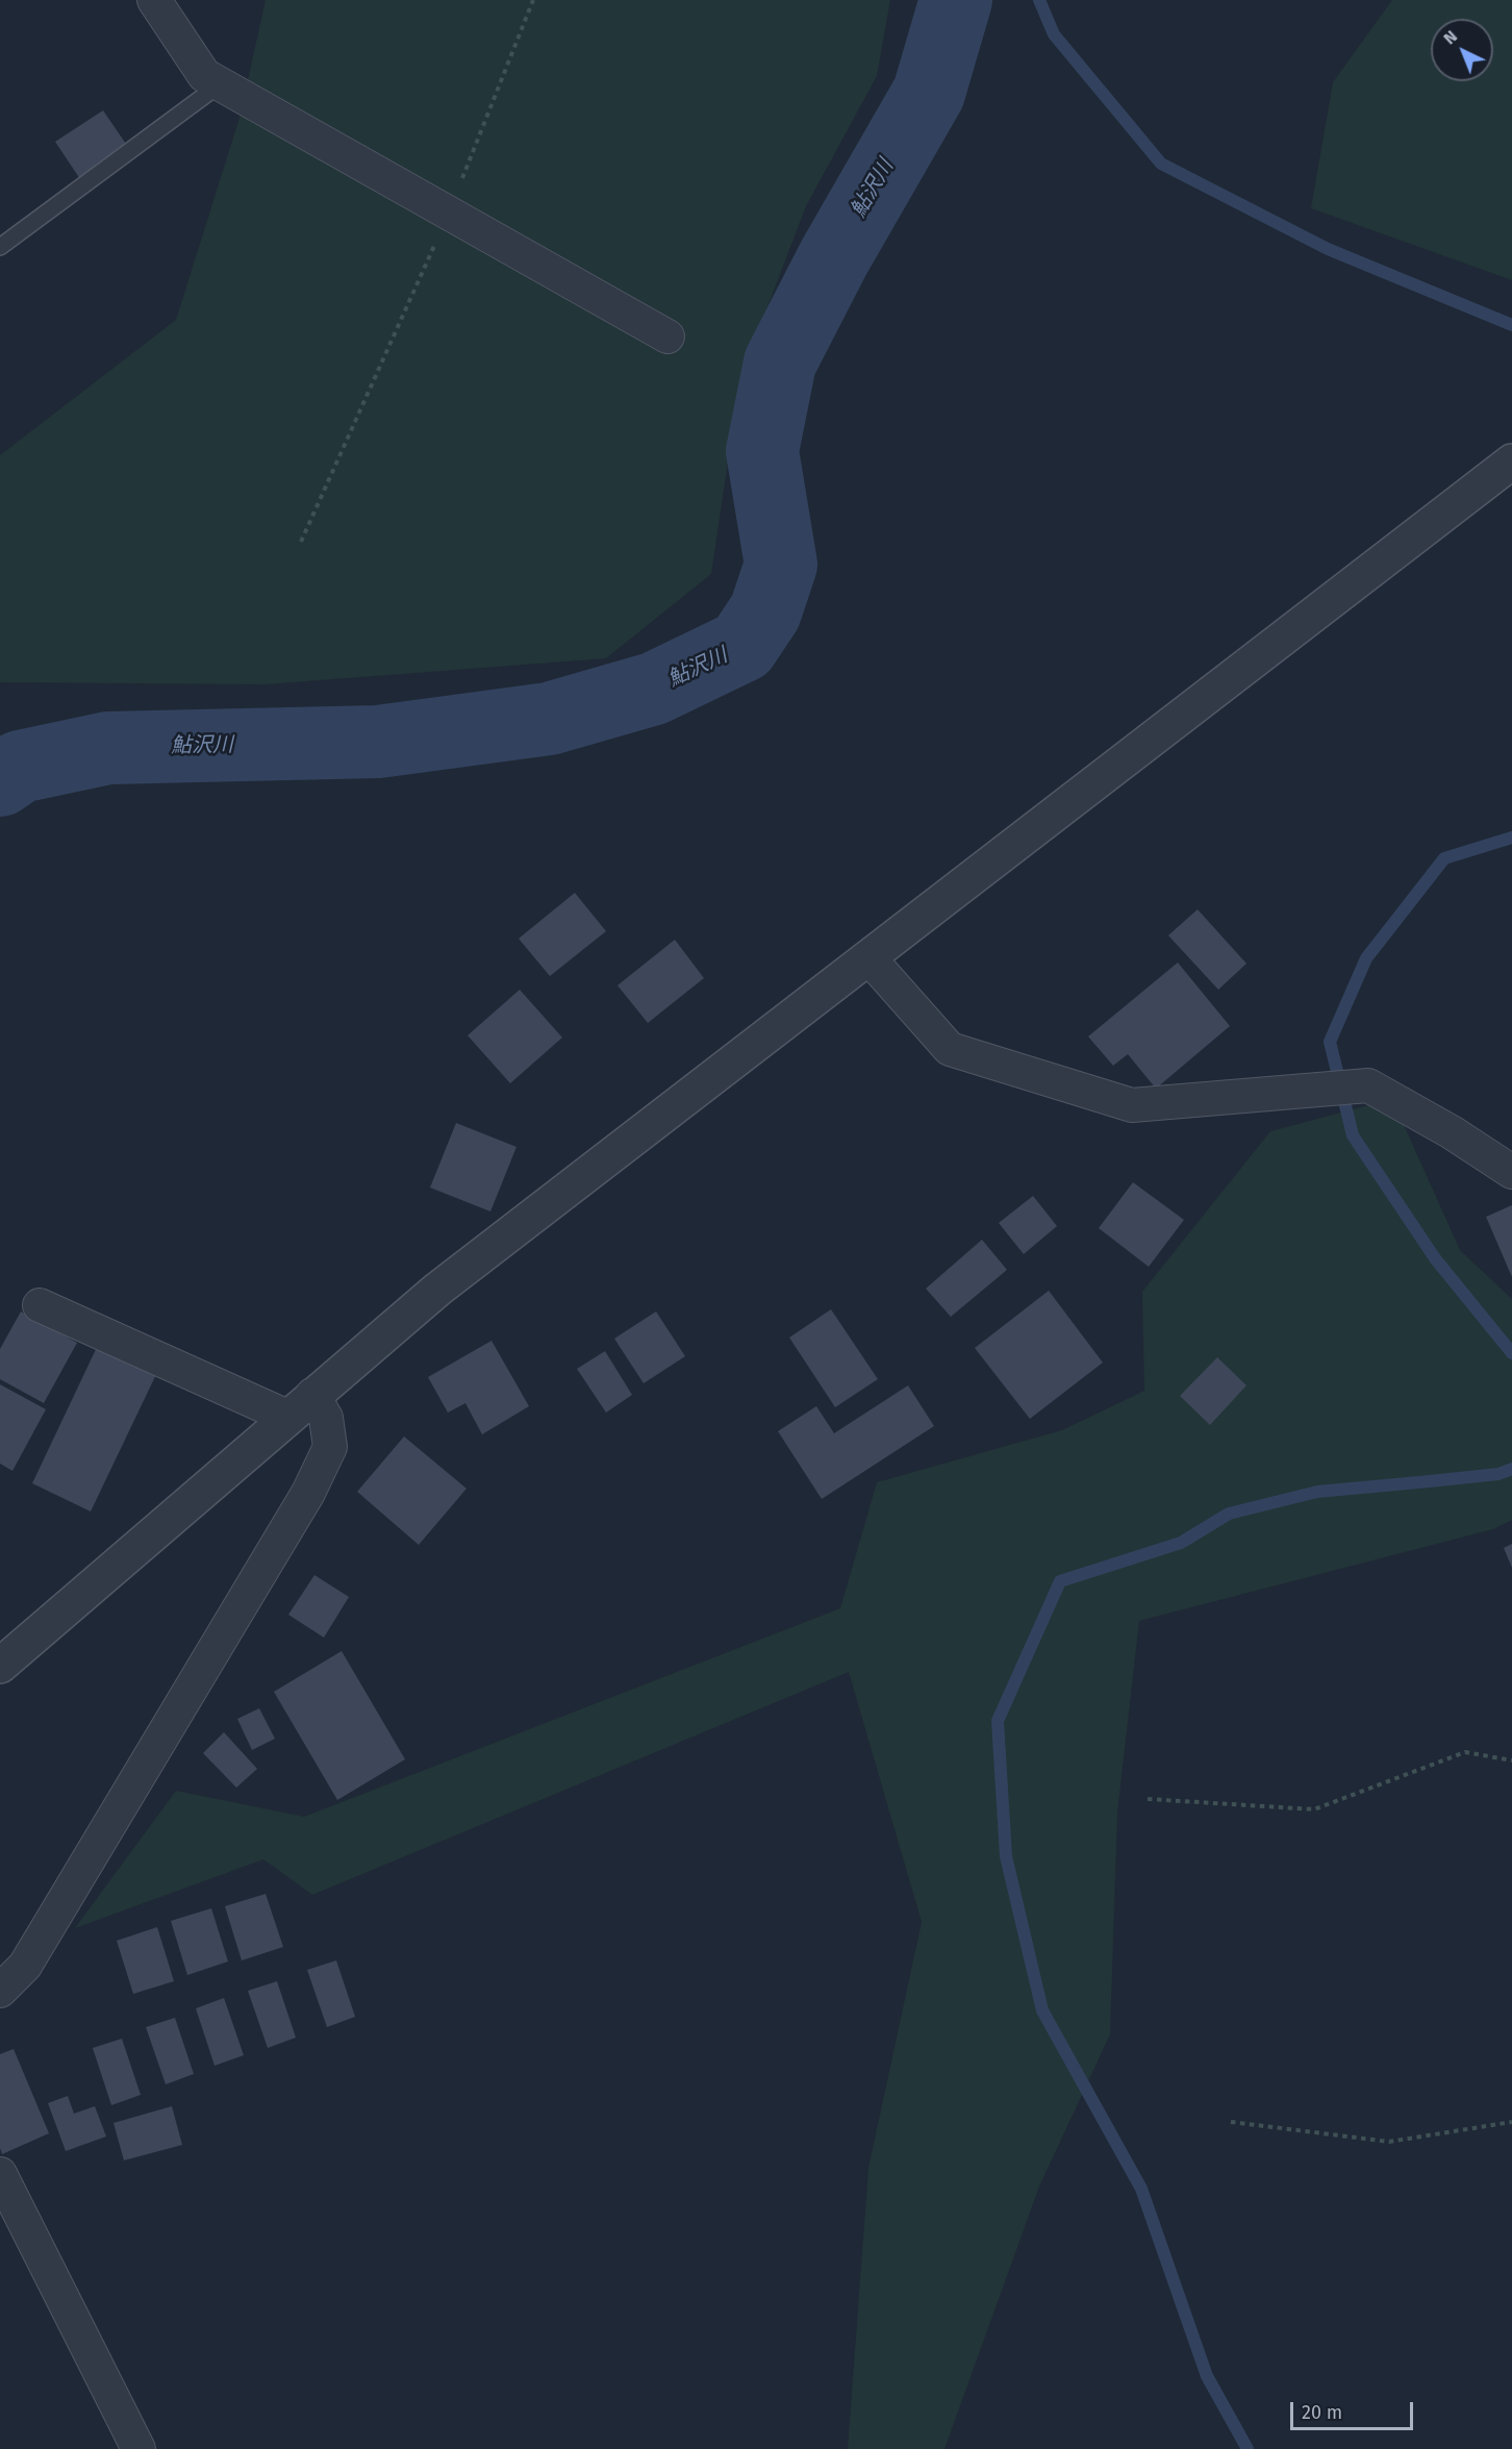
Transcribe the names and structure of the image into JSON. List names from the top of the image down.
{
  "water": ["鮎沢川"],
  "scale_bar": "20 m",
  "north": "top left"
}
